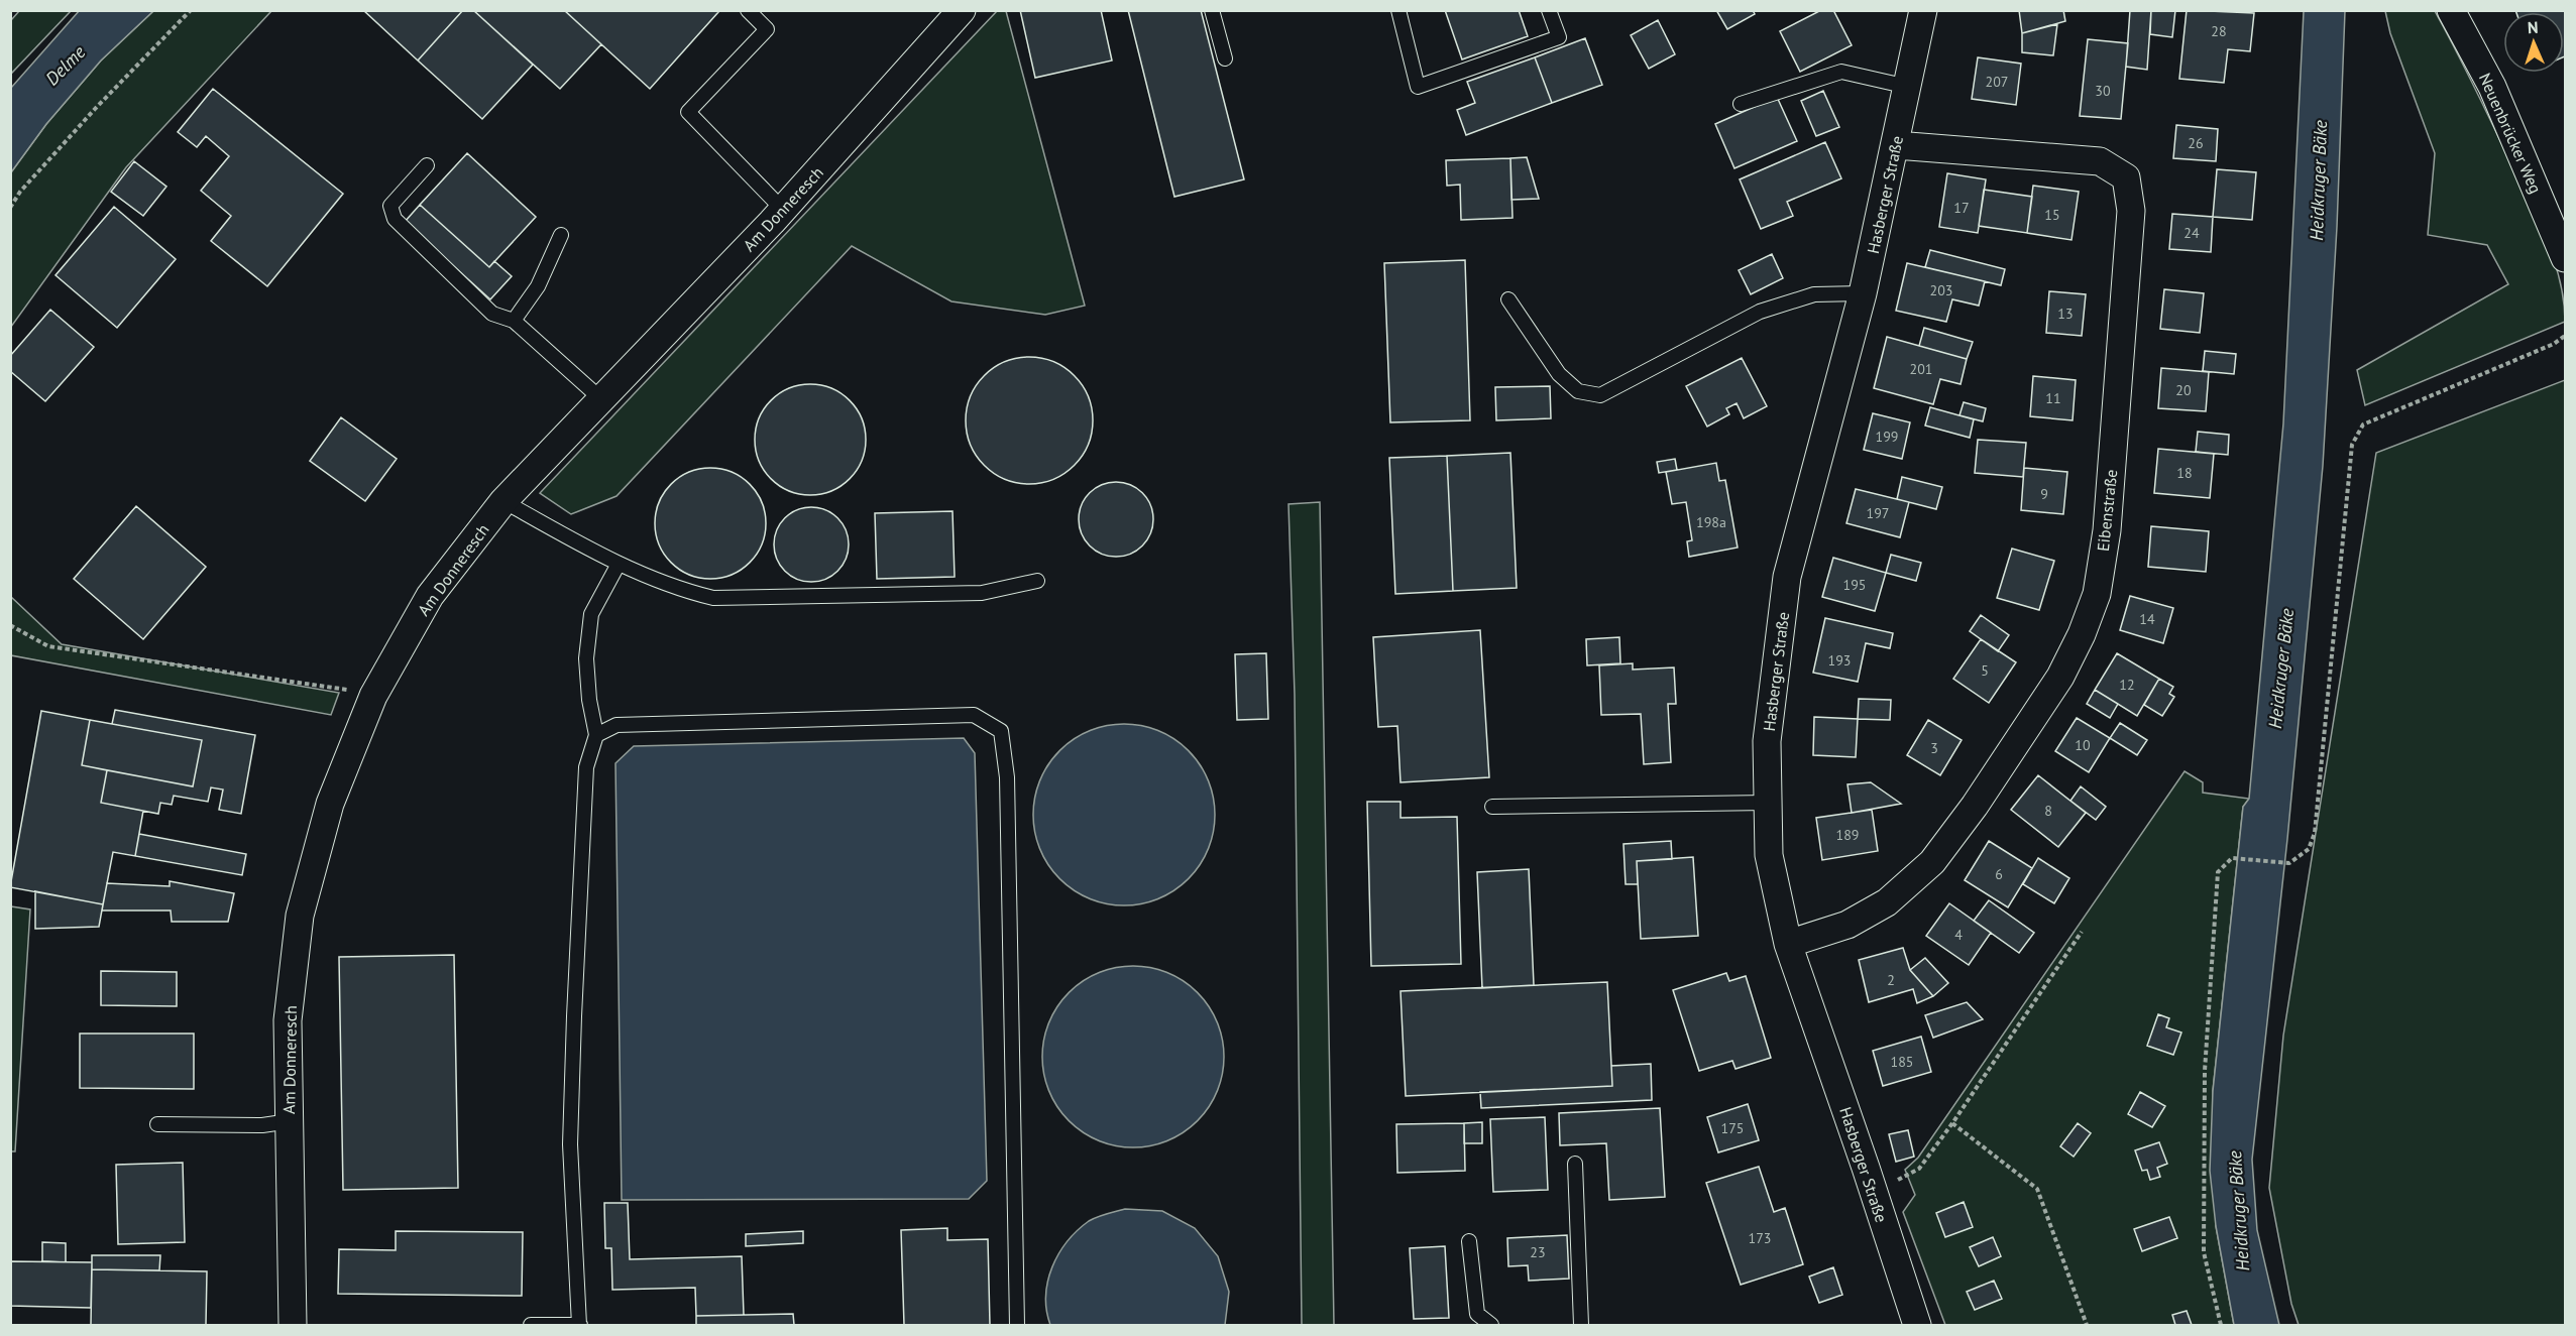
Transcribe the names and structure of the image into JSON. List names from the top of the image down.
{
  "streets": {
    "street": [
      "Neuenbrücker Weg",
      "Hasberger Straße",
      "Am Donneresch",
      "Eibenstraße"
    ]
  },
  "crossings": [
    ["Hasberger Straße", "Eibenstraße"]
  ],
  "water": ["Delme", "Heidkruger Bäke"],
  "house_numbers": [
    "28",
    "207",
    "30",
    "26",
    "17",
    "15",
    "24",
    "203",
    "13",
    "201",
    "20",
    "11",
    "199",
    "18",
    "9",
    "197",
    "198a",
    "195",
    "14",
    "193",
    "5",
    "12",
    "10",
    "3",
    "8",
    "189",
    "6",
    "4",
    "2",
    "185",
    "175",
    "173",
    "23"
  ],
  "north": "top"
}
